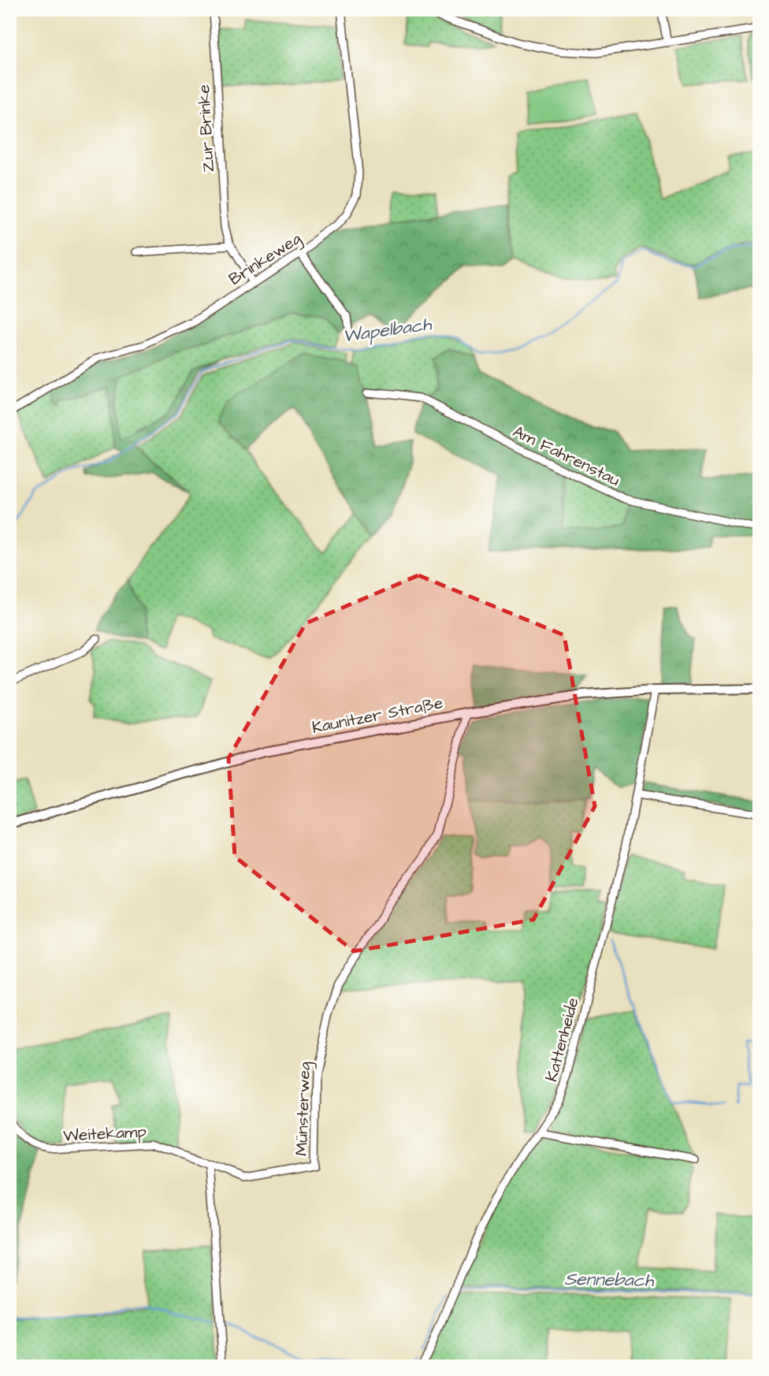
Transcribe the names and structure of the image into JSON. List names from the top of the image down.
{
  "streets": {
    "street": [
      "Zur Brinke",
      "Brinkeweg",
      "Am Fahrenstau",
      "Kaunitzer Straße",
      "Kattenheide",
      "Münsterweg",
      "Weitekamp"
    ]
  },
  "crossings": [
    ["Zur Brinke", "Brinkeweg"],
    ["Kaunitzer Straße", "Kattenheide"],
    ["Kaunitzer Straße", "Münsterweg"],
    ["Münsterweg", "Weitekamp"]
  ],
  "water": ["Wapelbach", "Sennebach"]
}
